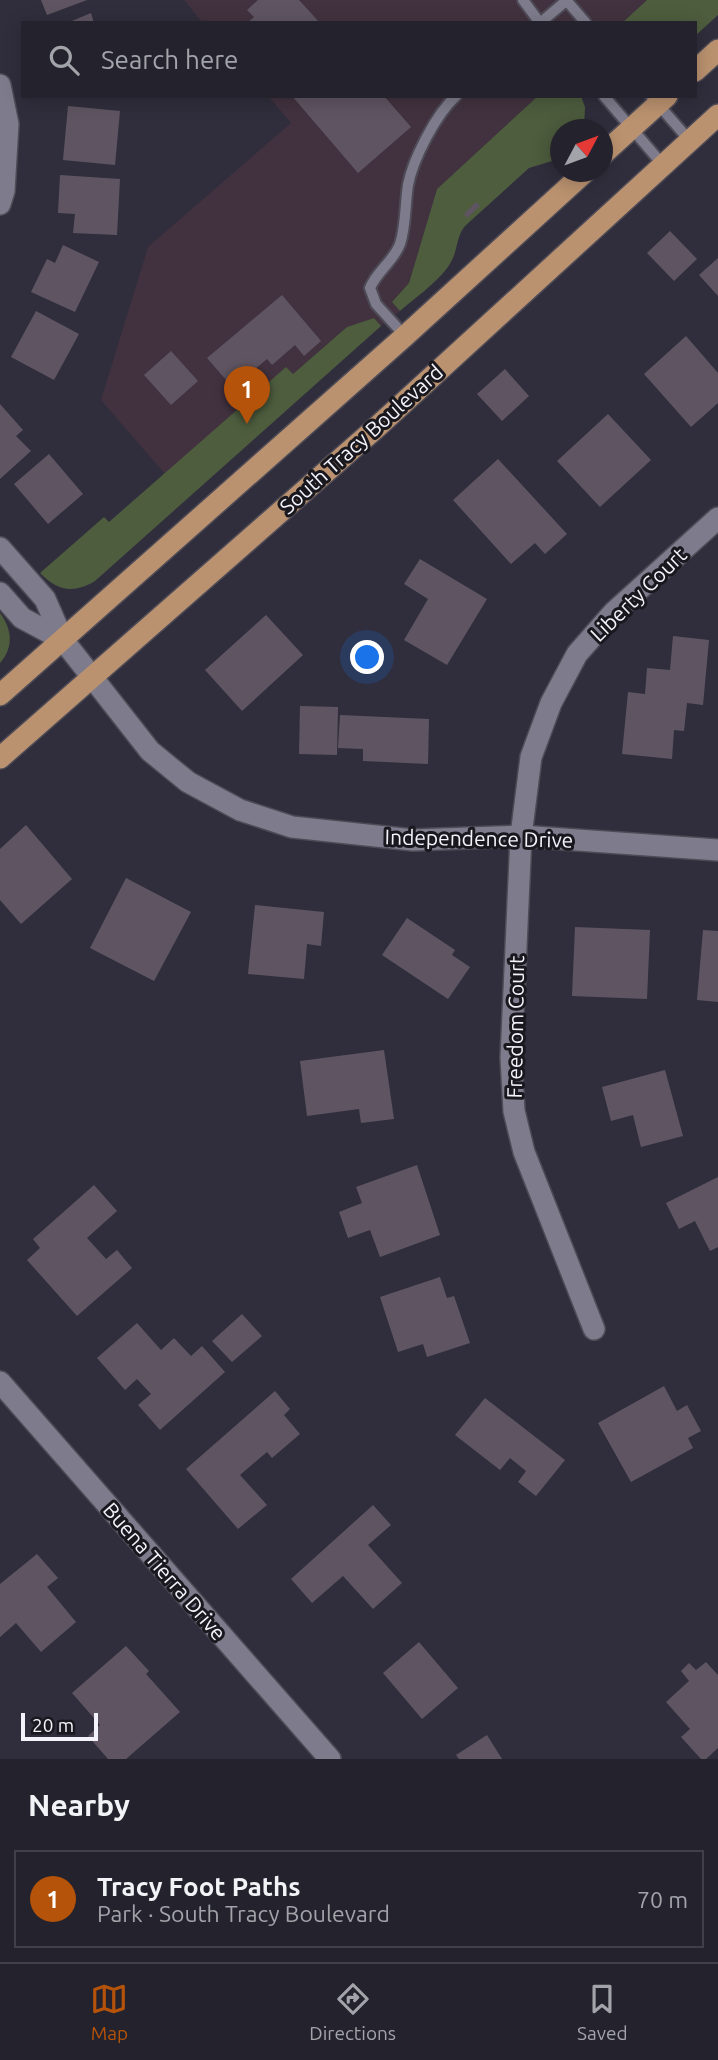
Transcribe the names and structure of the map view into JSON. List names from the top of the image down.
{
  "streets": {
    "main road": ["South Tracy Boulevard"],
    "street": [
      "Liberty Court",
      "Independence Drive",
      "Freedom Court",
      "Buena Tierra Drive"
    ]
  },
  "crossings": [
    ["South Tracy Boulevard", "Independence Drive"],
    ["Liberty Court", "Independence Drive"],
    ["Liberty Court", "Freedom Court"],
    ["Independence Drive", "Freedom Court"]
  ],
  "scale_bar": "20 m",
  "north": "top right",
  "page": {
    "search": "Search here",
    "pins": "1",
    "scale": "20 m",
    "heading": "Nearby",
    "list": [
      {
        "mark": "1",
        "name": "Tracy Foot Paths",
        "note": "Park · South Tracy Boulevard",
        "value": "70 m"
      }
    ],
    "nav": ["Map", "Directions", "Saved"]
  }
}
